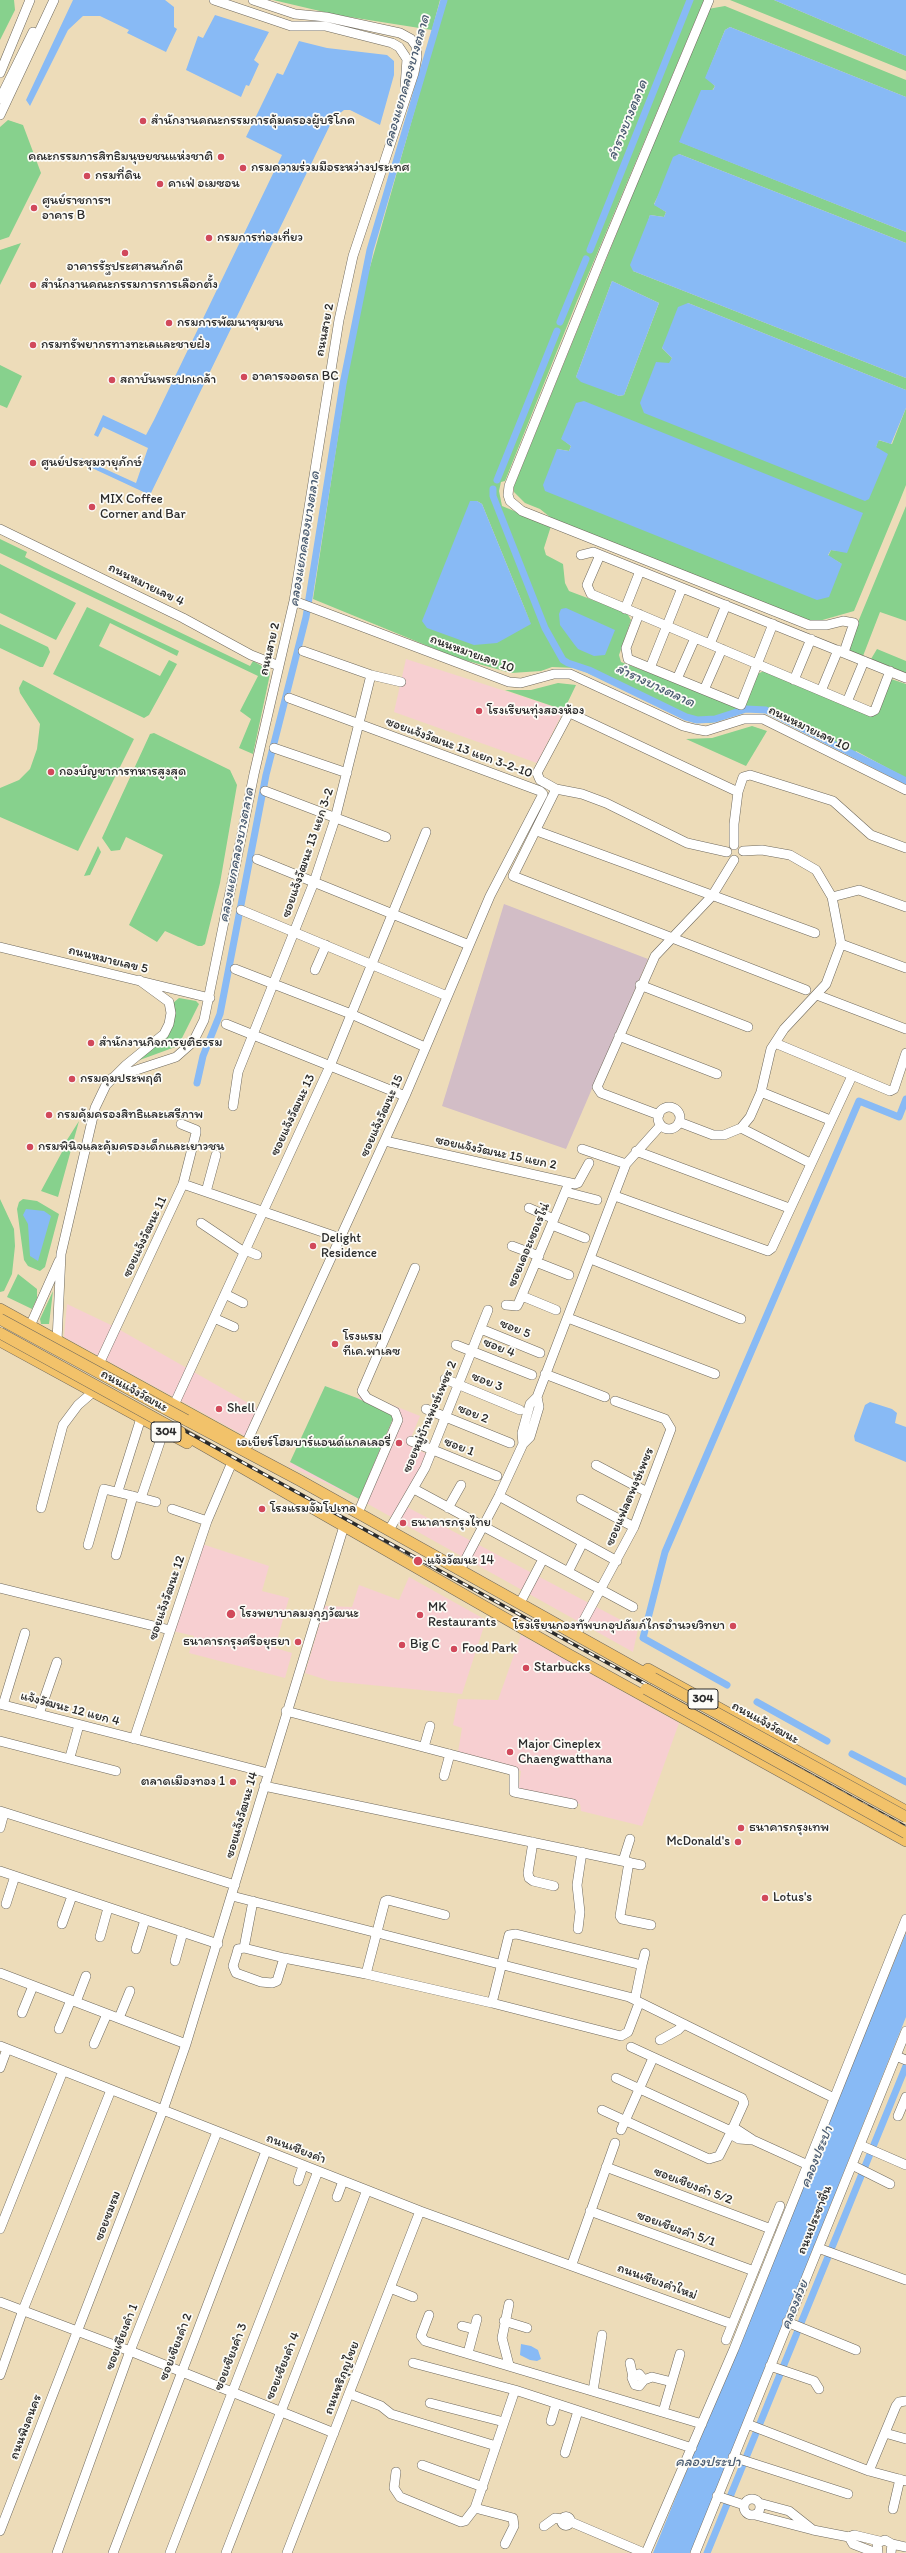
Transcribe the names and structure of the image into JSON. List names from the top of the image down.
{
  "streets": {
    "main road": ["ถนนแจ้งวัฒนะ", "304"],
    "street": [
      "ถนนสาย 2",
      "ถนนหมายเลข 4",
      "ถนนหมายเลข 10",
      "ซอยแจ้งวัฒนะ 13 แยก 3-2-10",
      "ซอยแจ้งวัฒนะ 13 แยก 3-2",
      "ถนนหมายเลข 5",
      "ซอยแจ้งวัฒนะ 13",
      "ซอยแจ้งวัฒนะ 15",
      "ซอยแจ้งวัฒนะ 15 แยก 2",
      "ซอยแจ้งวัฒนะ 11",
      "ซอยเดอะเซอเรโน่",
      "ซอย 5",
      "ซอย 4",
      "ซอย 3",
      "ซอย 2",
      "ซอยหมู่บ้านพงษ์เพชร 2",
      "ซอย 1",
      "ซอยแฟลตพงษ์เพชร",
      "ซอยแจ้งวัฒนะ 12",
      "แจ้งวัฒนะ 12 แยก 4",
      "ซอยแจ้งวัฒนะ 14",
      "ถนนเชียงคำ",
      "ซอยเชียงคำ 5/2",
      "ซอยชมรม",
      "ถนนประชาชื่น",
      "ซอยเชียงคำ 5/1",
      "ถนนเชียงคำใหม่",
      "ซอยเชียงคำ 1",
      "ซอยเชียงคำ 2",
      "ซอยเชียงคำ 3",
      "ซอยเชียงคำ 4",
      "ถนนหริภุญไชย",
      "ถนนพิงคนคร"
    ]
  },
  "crossings": [
    ["ถนนสาย 2", "ถนนหมายเลข 4"],
    ["ถนนสาย 2", "ถนนหมายเลข 10"],
    ["ถนนสาย 2", "ถนนหมายเลข 5"],
    ["ซอยแจ้งวัฒนะ 13 แยก 3-2-10", "ซอยแจ้งวัฒนะ 13 แยก 3-2"],
    ["ซอยแจ้งวัฒนะ 13 แยก 3-2-10", "ซอยแจ้งวัฒนะ 15"],
    ["ซอยแจ้งวัฒนะ 13", "ถนนแจ้งวัฒนะ"],
    ["ซอยแจ้งวัฒนะ 15", "ซอยแจ้งวัฒนะ 15 แยก 2"],
    ["ซอยแจ้งวัฒนะ 15", "ถนนแจ้งวัฒนะ"],
    ["ซอยแจ้งวัฒนะ 15 แยก 2", "ซอยเดอะเซอเรโน่"],
    ["ซอยแจ้งวัฒนะ 11", "ถนนแจ้งวัฒนะ"],
    ["ซอย 5", "ซอยหมู่บ้านพงษ์เพชร 2"],
    ["ซอย 4", "ซอยหมู่บ้านพงษ์เพชร 2"],
    ["ซอย 3", "ซอยหมู่บ้านพงษ์เพชร 2"],
    ["ถนนแจ้งวัฒนะ", "ซอยหมู่บ้านพงษ์เพชร 2"],
    ["ถนนแจ้งวัฒนะ", "ซอยแฟลตพงษ์เพชร"],
    ["ถนนแจ้งวัฒนะ", "ซอยแจ้งวัฒนะ 12"],
    ["ถนนแจ้งวัฒนะ", "ซอยแจ้งวัฒนะ 14"],
    ["ซอย 2", "ซอยหมู่บ้านพงษ์เพชร 2"],
    ["ซอยหมู่บ้านพงษ์เพชร 2", "ซอย 1"],
    ["ซอยแจ้งวัฒนะ 12", "แจ้งวัฒนะ 12 แยก 4"],
    ["แจ้งวัฒนะ 12 แยก 4", "ซอยแจ้งวัฒนะ 14"],
    ["ซอยแจ้งวัฒนะ 14", "ถนนเชียงคำ"],
    ["ซอยแจ้งวัฒนะ 14", "ซอยชมรม"],
    ["ถนนเชียงคำ", "ซอยชมรม"],
    ["ถนนเชียงคำ", "ถนนเชียงคำใหม่"],
    ["ถนนเชียงคำ", "ซอยเชียงคำ 1"],
    ["ถนนเชียงคำ", "ซอยเชียงคำ 2"],
    ["ถนนเชียงคำ", "ซอยเชียงคำ 3"],
    ["ถนนเชียงคำ", "ซอยเชียงคำ 4"],
    ["ถนนเชียงคำ", "ถนนหริภุญไชย"],
    ["ซอยชมรม", "ถนนพิงคนคร"],
    ["ถนนเชียงคำใหม่", "ถนนหริภุญไชย"]
  ],
  "water": [
    "คลองแยกคลองบางตลาด",
    "ลำรางบางตลาด",
    "คลองประปา",
    "คลองส่วย"
  ],
  "places": [
    "สำนักงานคณะกรรมการคุ้มครองผู้บริโภค",
    "คณะกรรมการสิทธิมนุษยชนแห่งชาติ",
    "กรมความร่วมมือระหว่างประเทศ",
    "กรมที่ดิน",
    "คาเฟ่ อเมซอน",
    "ศูนย์ราชการฯ อาคาร B",
    "กรมการท่องเที่ยว",
    "อาคารรัฐประศาสนภักดี",
    "สำนักงานคณะกรรมการการเลือกตั้ง",
    "กรมการพัฒนาชุมชน",
    "กรมทรัพยากรทางทะเลและชายฝั่ง",
    "อาคารจอดรถ BC",
    "สถาบันพระปกเกล้า",
    "ศูนย์ประชุมวายุภักษ์",
    "MIX Coffee Corner and Bar",
    "โรงเรียนทุ่งสองห้อง",
    "กองบัญชาการทหารสูงสุด",
    "สำนักงานกิจการยุติธรรม",
    "กรมคุมประพฤติ",
    "กรมคุ้มครองสิทธิและเสรีภาพ",
    "กรมพินิจและคุ้มครองเด็กและเยาวชน",
    "Delight Residence",
    "โรงแรม ทีเค.พาเลซ",
    "Shell",
    "เอเบียร์โฮมบาร์แอนด์แกลเลอรี่",
    "โรงแรมจัมโปเทล",
    "ธนาคารกรุงไทย",
    "แจ้งวัฒนะ 14",
    "โรงพยาบาลมงกุฎวัฒนะ",
    "MK Restaurants",
    "โรงเรียนกองทัพบกอุปถัมภ์ไกรอำนวยวิทยา",
    "ธนาคารกรุงศรีอยุธยา",
    "Big C",
    "Food Park",
    "Starbucks",
    "Major Cineplex Chaengwatthana",
    "ตลาดเมืองทอง 1",
    "ธนาคารกรุงเทพ",
    "McDonald's",
    "Lotus's"
  ]
}
